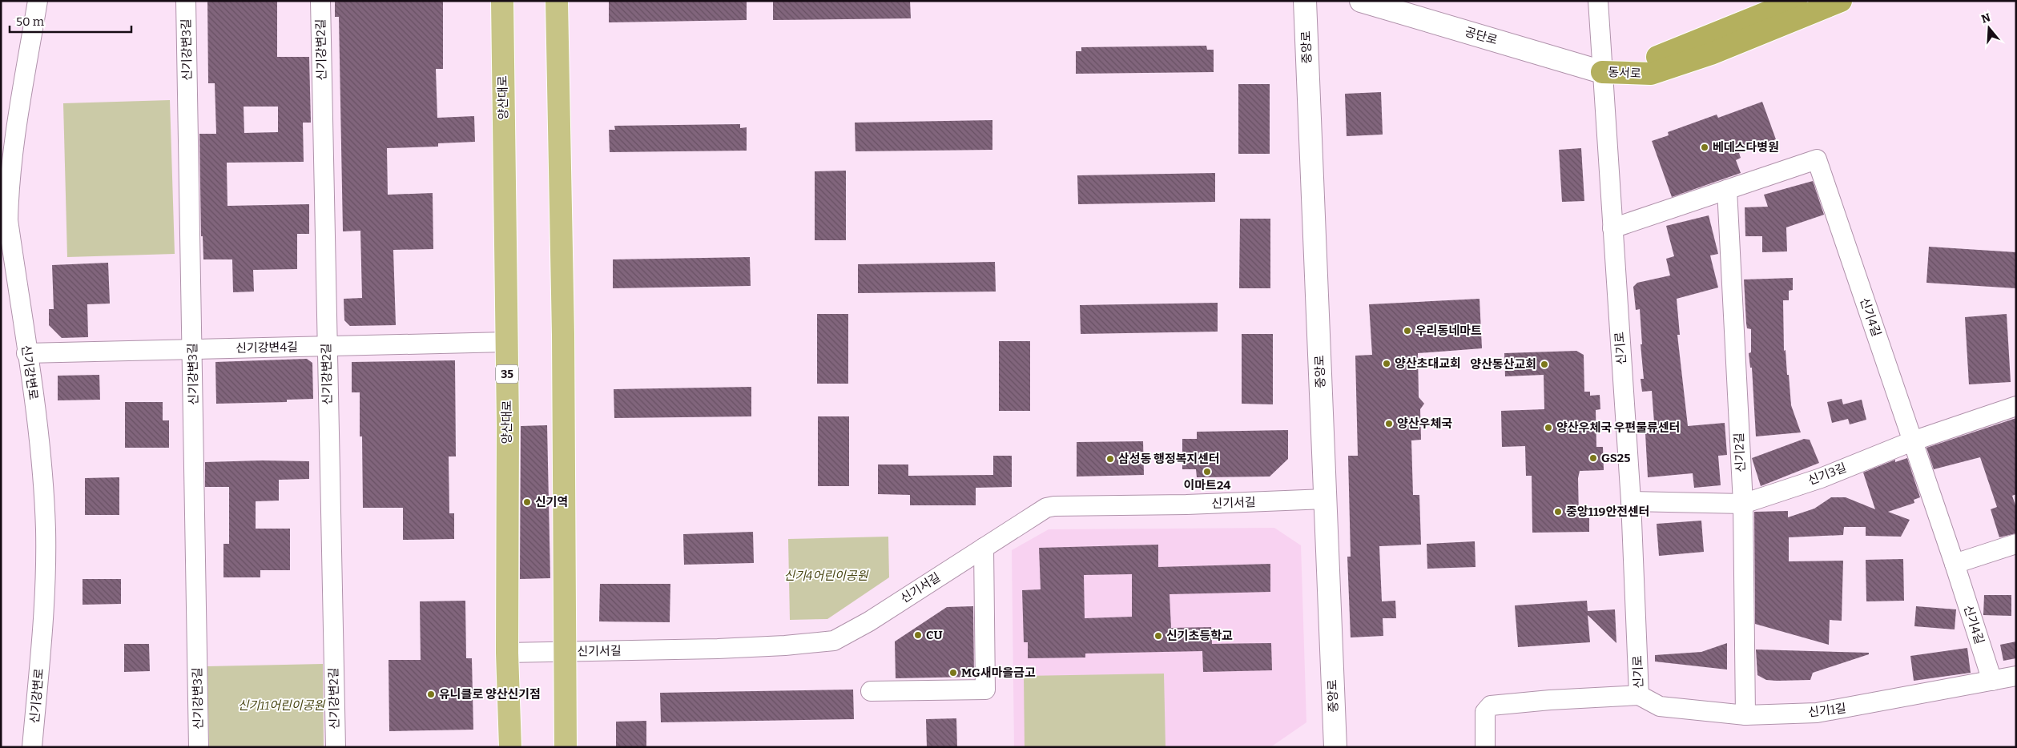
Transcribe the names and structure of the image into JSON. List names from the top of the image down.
{
  "streets": {
    "highway": ["동서로"],
    "main road": ["양산대로", "35"],
    "street": [
      "공단로",
      "중앙로",
      "신기강변3길",
      "신기강변2길",
      "신기4길",
      "신기강변4길",
      "신기로",
      "신기강변로",
      "신기2길",
      "신기3길",
      "신기서길",
      "신기1길"
    ]
  },
  "crossings": [
    ["공단로", "동서로"],
    ["공단로", "신기로"],
    ["중앙로", "신기서길"],
    ["신기강변3길", "신기강변4길"],
    ["신기강변2길", "신기강변4길"],
    ["동서로", "신기로"],
    ["양산대로", "신기강변4길"],
    ["양산대로", "신기서길"],
    ["신기4길", "신기로"],
    ["신기4길", "신기2길"],
    ["신기4길", "신기3길"],
    ["신기4길", "신기1길"],
    ["신기강변4길", "신기강변로"],
    ["신기로", "신기3길"],
    ["신기로", "신기1길"],
    ["신기2길", "신기3길"],
    ["신기2길", "신기1길"]
  ],
  "parks": ["신기4어린이공원", "신기11어린이공원"],
  "places": [
    "베데스다병원",
    "우리동네마트",
    "양산초대교회",
    "양산동산교회",
    "양산우체국",
    "양산우체국 우편물류센터",
    "GS25",
    "삼성동 행정복지센터",
    "이마트24",
    "신기역",
    "중앙119안전센터",
    "CU",
    "신기초등학교",
    "MG새마을금고",
    "유니클로 양산신기점"
  ],
  "scale_bar": "50 m",
  "north": "top"
}
